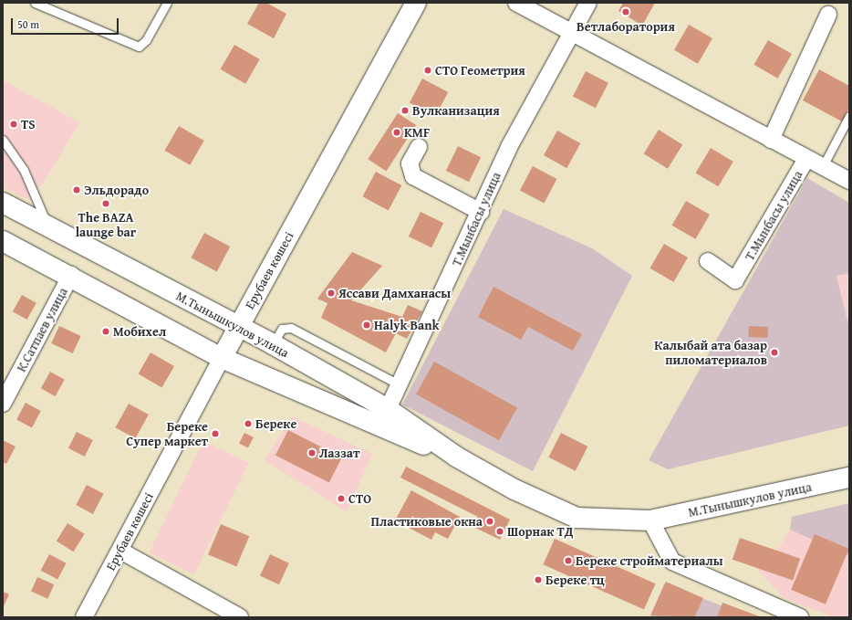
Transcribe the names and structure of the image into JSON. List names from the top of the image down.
{
  "streets": {
    "main road": ["Ерубаев көшесі", "М.Тынышкулов улица"],
    "street": ["Т.Мынбасы улица", "К.Сатпаев улица"]
  },
  "crossings": [
    ["Т.Мынбасы улица", "М.Тынышкулов улица"],
    ["Ерубаев көшесі", "М.Тынышкулов улица"],
    ["М.Тынышкулов улица", "К.Сатпаев улица"]
  ],
  "places": [
    "Ветлаборатория",
    "СТО Геометрия",
    "Вулканизация",
    "TS",
    "KMF",
    "Эльдорадо",
    "The BAZA launge bar",
    "Яссави Дамханасы",
    "Halyk Bank",
    "Мобихел",
    "Калыбай ата базар пиломатериалов",
    "Береке",
    "Береке Супер маркет",
    "Лаззат",
    "СТО",
    "Пластиковые окна",
    "Шорнак ТД",
    "Береке стройматериалы",
    "Береке тц"
  ],
  "scale_bar": "50 m"
}
